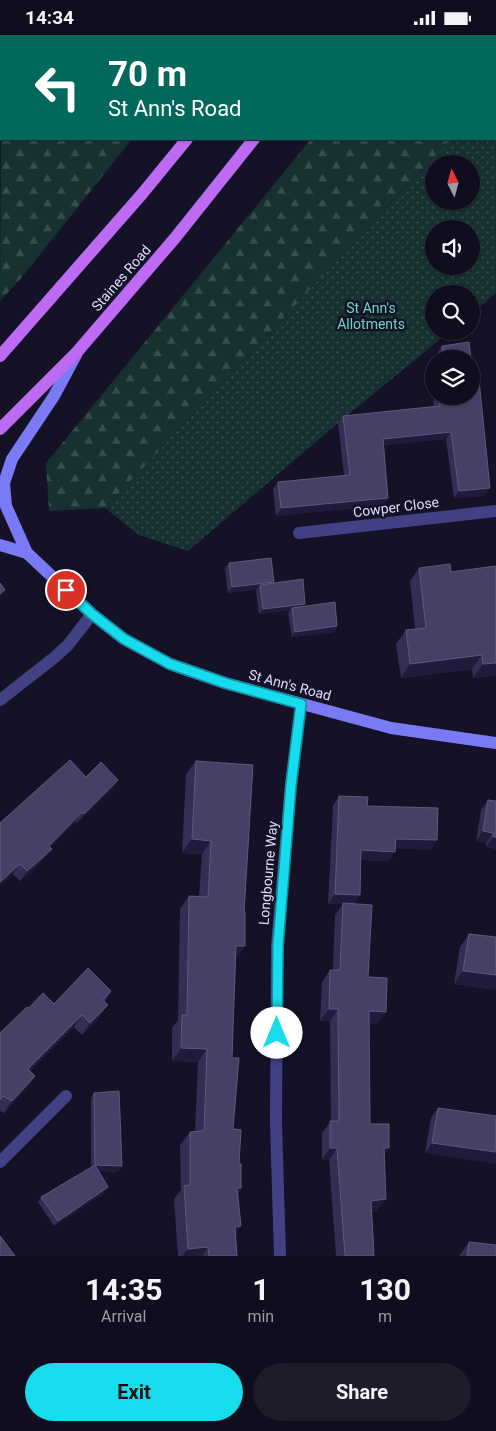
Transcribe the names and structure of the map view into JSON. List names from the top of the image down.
{
  "streets": {
    "main road": ["Staines Road", "St Ann's Road"],
    "street": ["Cowper Close", "Longbourne Way"]
  },
  "crossings": [
    ["Staines Road", "St Ann's Road"],
    ["St Ann's Road", "Longbourne Way"]
  ],
  "parks": ["St Ann's Allotments"],
  "north": "top",
  "page": {
    "status": "14:34",
    "turn": ["70 m", "St Ann's Road"],
    "eta": [
      "14:35",
      "Arrival",
      "1",
      "min",
      "130",
      "m"
    ],
    "buttons": ["Exit", "Share"]
  }
}
